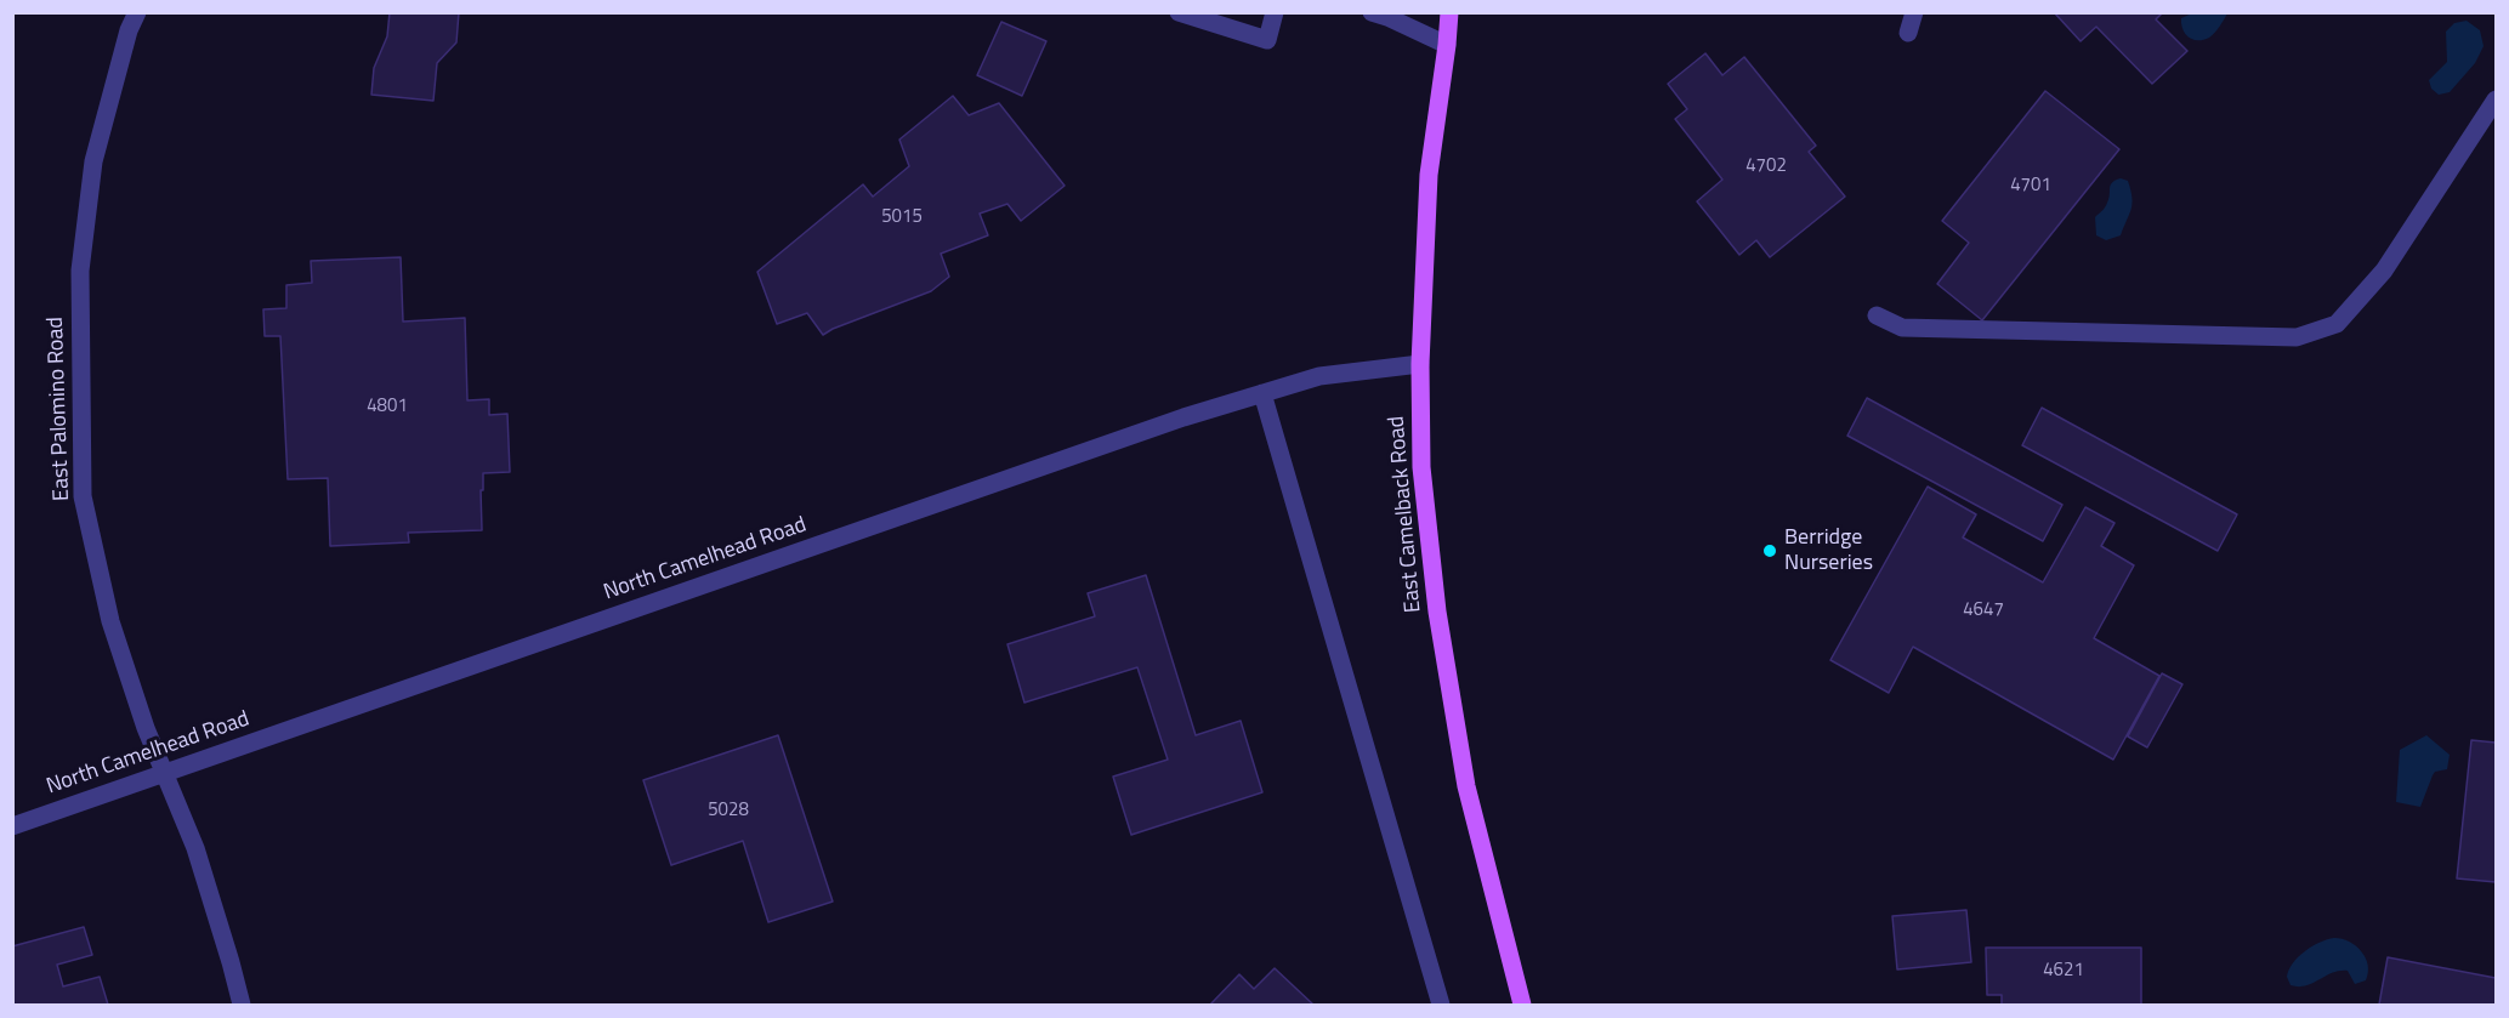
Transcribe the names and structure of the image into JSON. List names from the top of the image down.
{
  "streets": {
    "main road": ["East Camelback Road"],
    "street": ["East Palomino Road", "North Camelhead Road"]
  },
  "crossings": [
    ["East Palomino Road", "North Camelhead Road"],
    ["East Camelback Road", "North Camelhead Road"]
  ],
  "places": ["Berridge Nurseries"],
  "house_numbers": [
    "4702",
    "4701",
    "5015",
    "4801",
    "4647",
    "5028",
    "4621"
  ]
}
